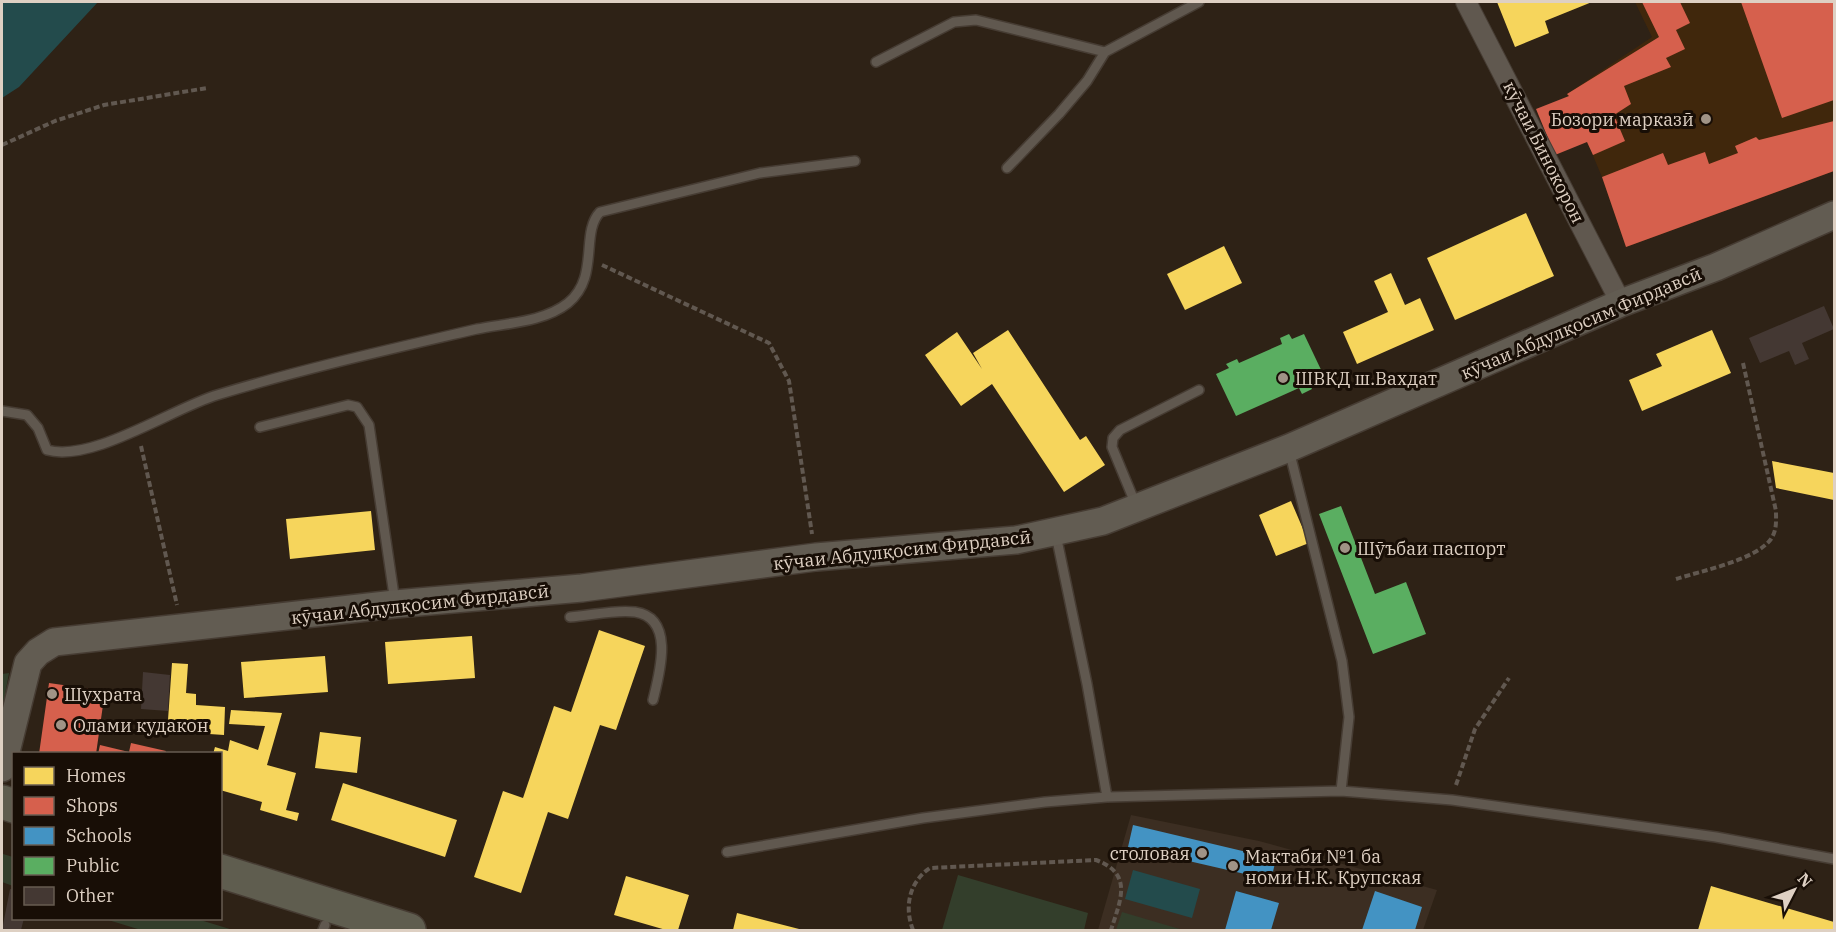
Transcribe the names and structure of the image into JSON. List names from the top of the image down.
{
  "streets": {
    "street": ["кӯчаи Бинокорон", "кӯчаи Абдулқосим Фирдавсӣ"]
  },
  "crossings": [
    ["кӯчаи Бинокорон", "кӯчаи Абдулқосим Фирдавсӣ"]
  ],
  "places": [
    "Бозори марказӣ",
    "ШВКД ш.Вахдат",
    "Шӯъбаи паспорт",
    "Шухрата",
    "Олами кудакон",
    "столовая",
    "Мактаби №1 ба номи Н.К. Крупская"
  ],
  "legend": [
    "Homes",
    "Shops",
    "Schools",
    "Public",
    "Other"
  ],
  "north": "top right"
}
